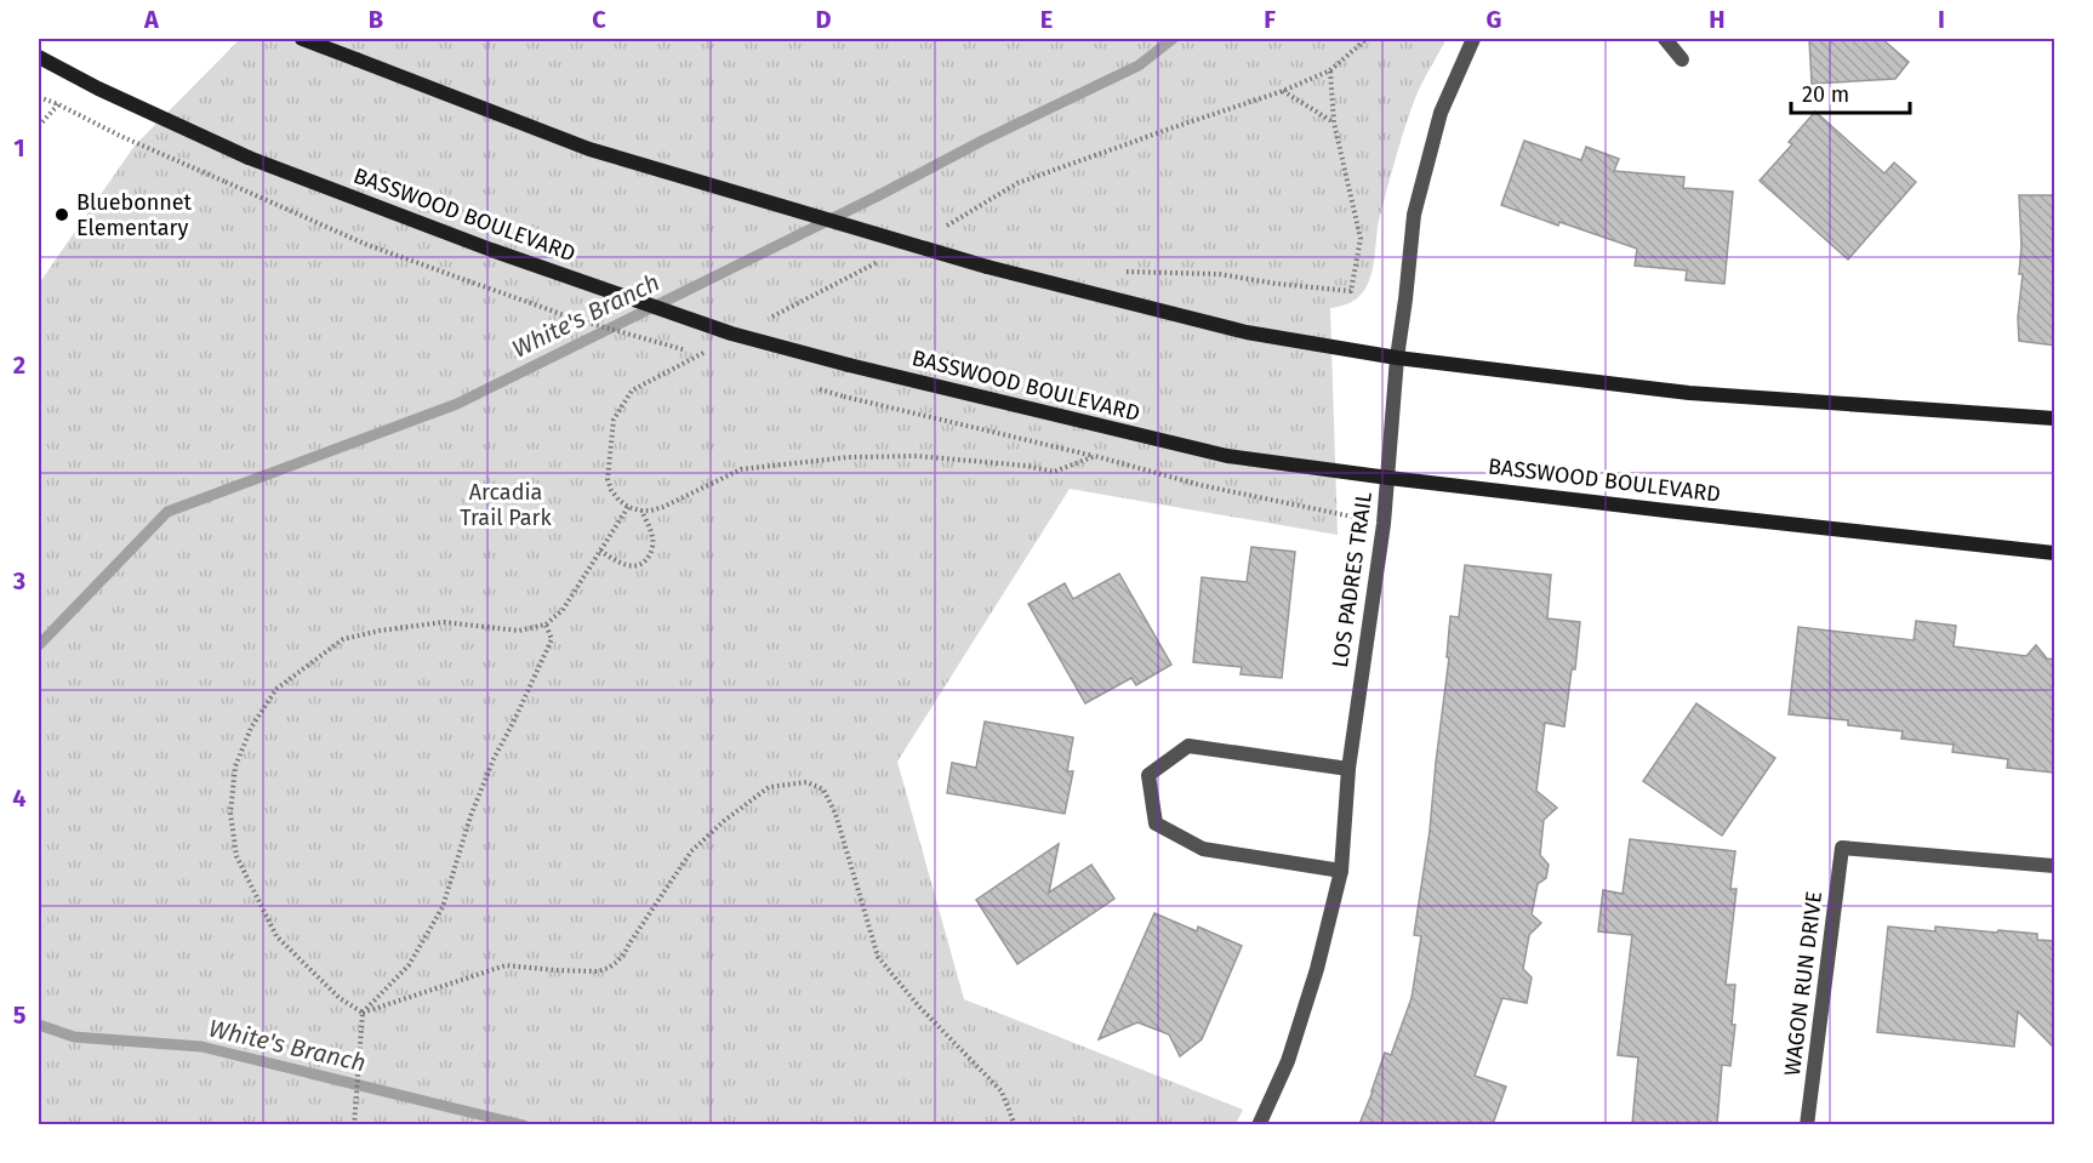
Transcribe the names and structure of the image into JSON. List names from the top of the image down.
{
  "streets": {
    "main road": ["BASSWOOD BOULEVARD"],
    "street": ["LOS PADRES TRAIL", "WAGON RUN DRIVE"]
  },
  "crossings": [
    ["BASSWOOD BOULEVARD", "LOS PADRES TRAIL"]
  ],
  "water": ["White's Branch"],
  "parks": ["Arcadia Trail Park"],
  "places": ["Bluebonnet Elementary"],
  "scale_bar": "20 m",
  "grid": {
    "columns": [
      "A",
      "B",
      "C",
      "D",
      "E",
      "F",
      "G",
      "H",
      "I"
    ],
    "rows": [
      "1",
      "2",
      "3",
      "4",
      "5"
    ]
  }
}
